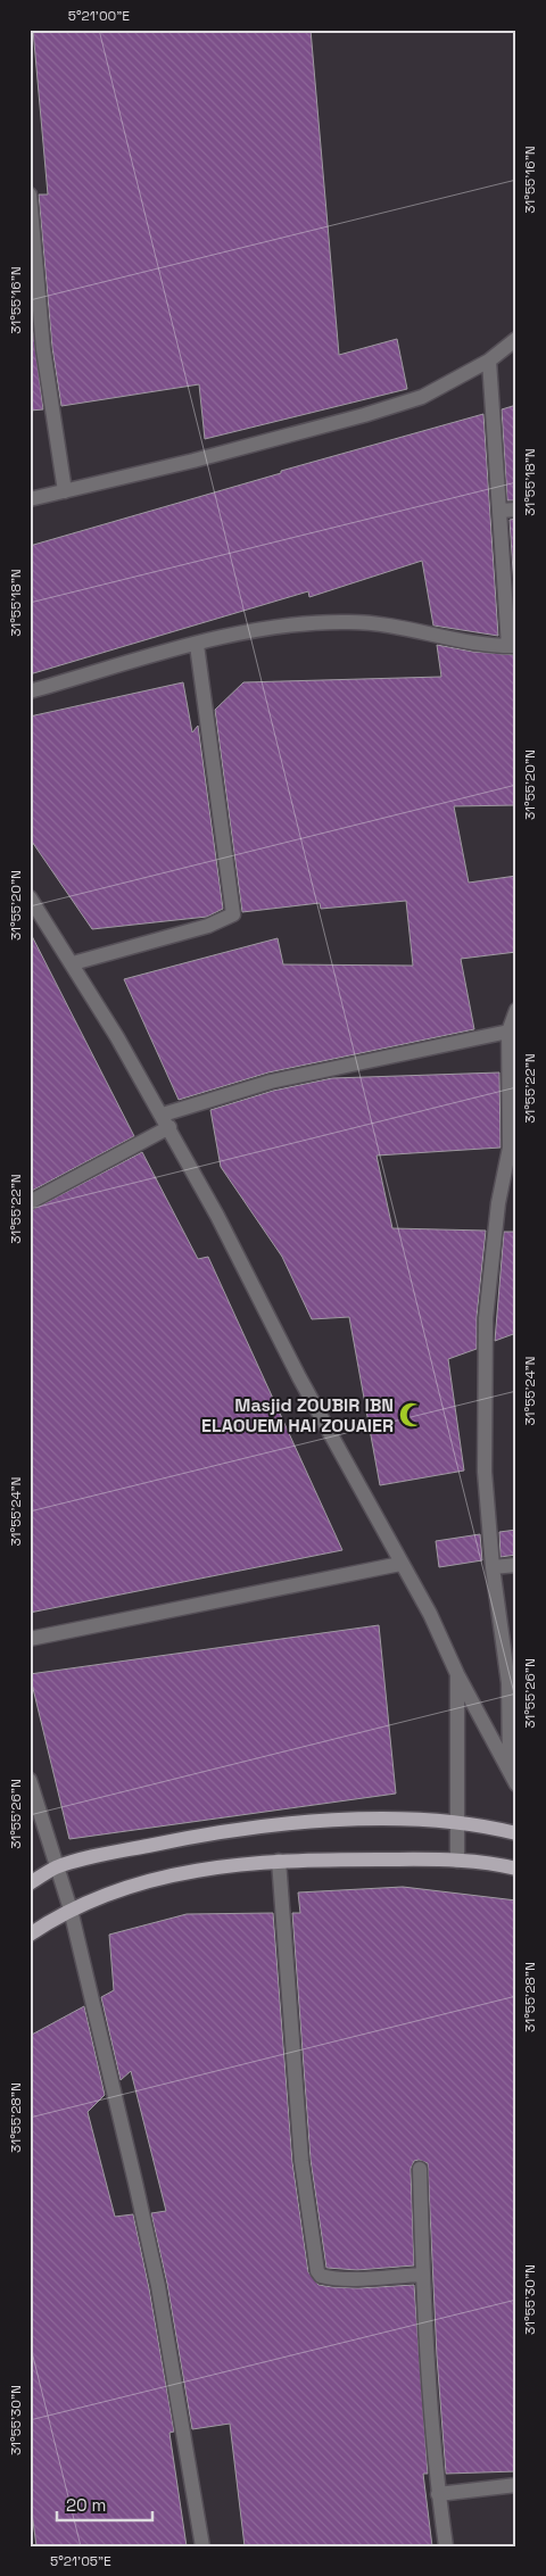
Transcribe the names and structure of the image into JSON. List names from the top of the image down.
{
  "places": {
    "mosque": ["Masjid ZOUBIR IBN ELAOUEM HAI ZOUAIER"]
  },
  "scale_bar": "20 m",
  "coordinates": [
    "5°21'00\"E",
    "31°55'16\"N",
    "31°55'18\"N",
    "31°55'20\"N",
    "31°55'22\"N",
    "31°55'24\"N",
    "31°55'26\"N",
    "31°55'28\"N",
    "31°55'30\"N",
    "5°21'05\"E"
  ]
}
